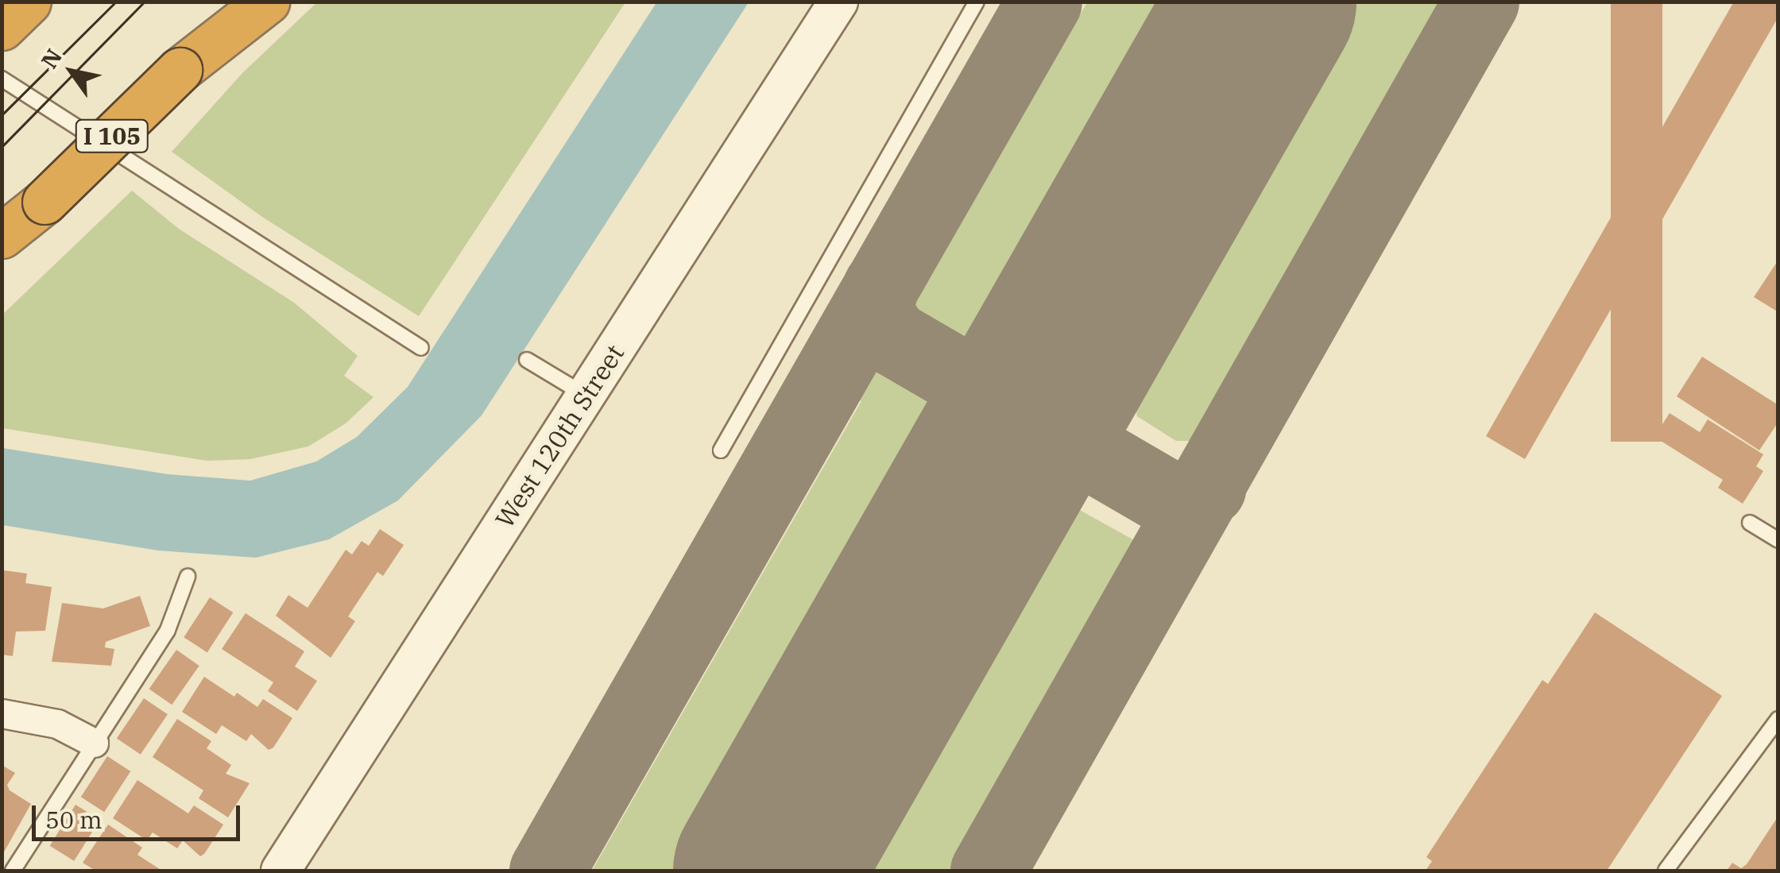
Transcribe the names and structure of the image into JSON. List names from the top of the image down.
{
  "streets": {
    "highway": ["I 105"],
    "main road": ["West 120th Street"]
  },
  "scale_bar": "50 m",
  "north": "top left"
}
